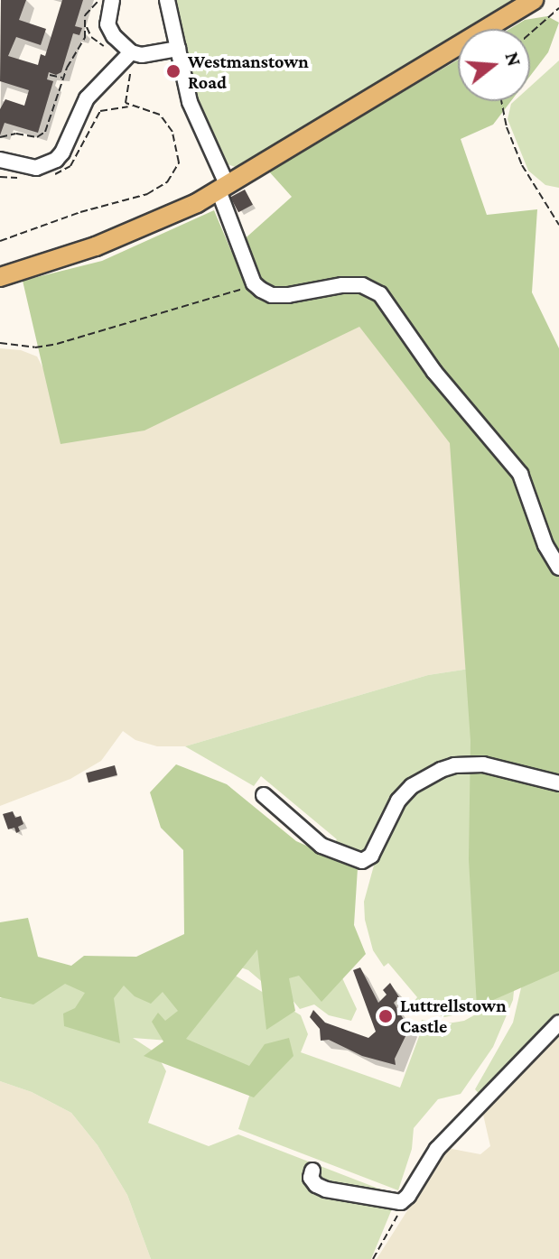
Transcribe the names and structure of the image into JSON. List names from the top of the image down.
{
  "places": ["Westmanstown Road", "Luttrellstown Castle"],
  "north": "right"
}
